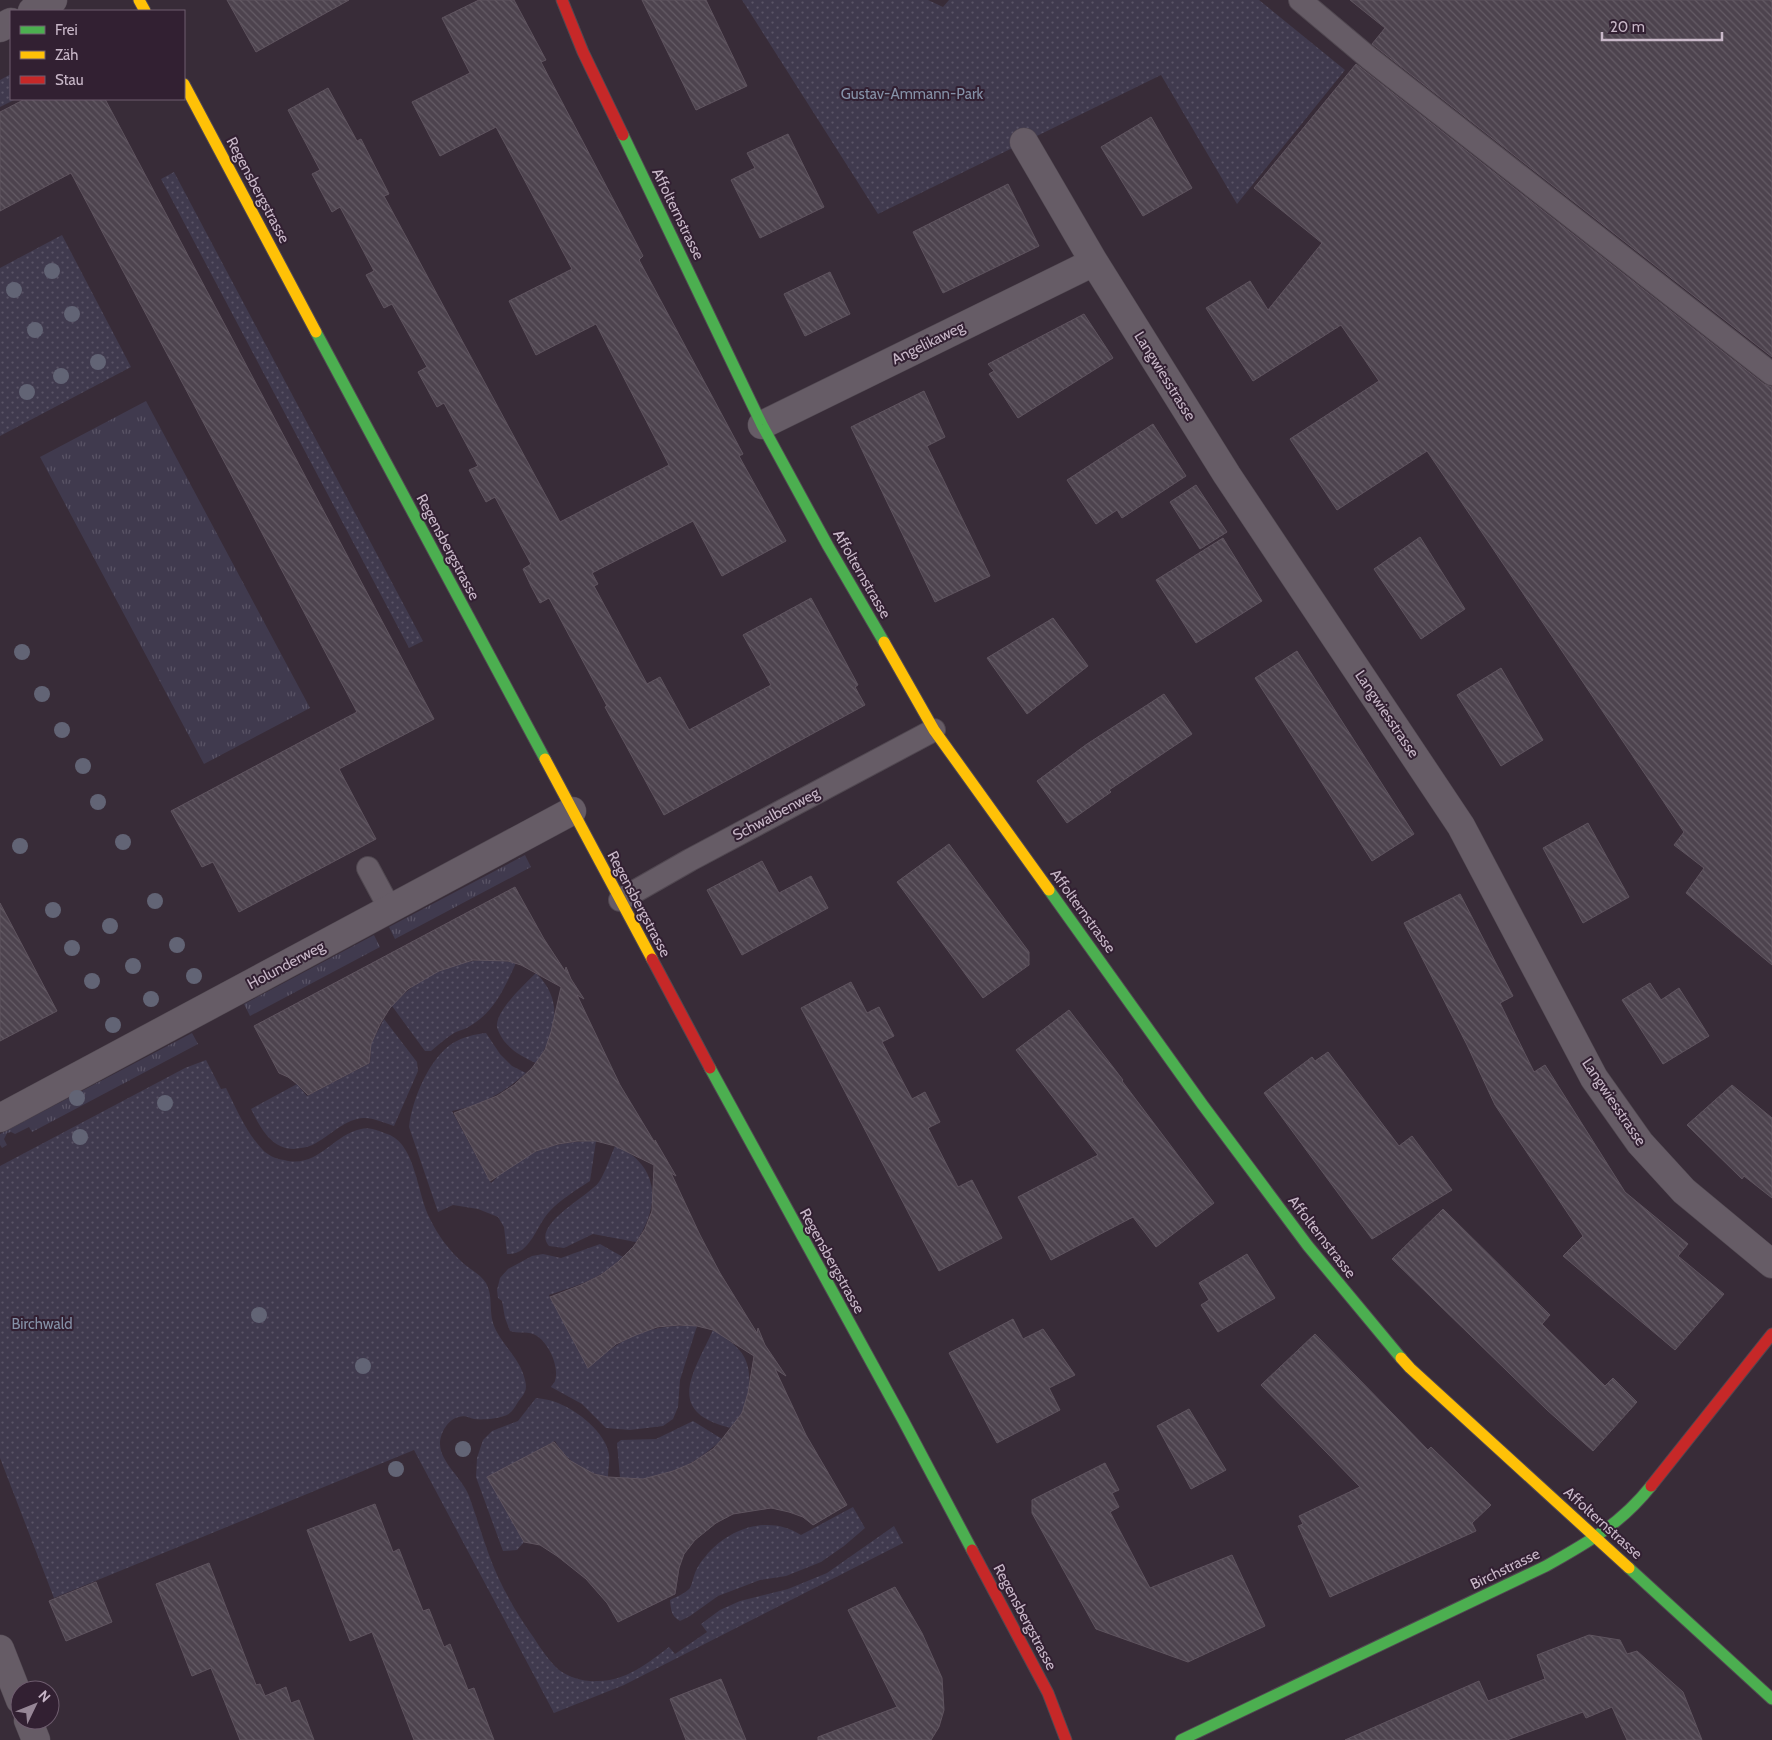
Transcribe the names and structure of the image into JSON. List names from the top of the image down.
{
  "streets": {
    "street": [
      "Regensbergstrasse",
      "Affolternstrasse",
      "Angelikaweg",
      "Langwiesstrasse",
      "Holunderweg",
      "Birchstrasse"
    ],
    "lane": ["Schwalbenweg"]
  },
  "crossings": [
    ["Regensbergstrasse", "Schwalbenweg"],
    ["Regensbergstrasse", "Holunderweg"],
    ["Affolternstrasse", "Angelikaweg"],
    ["Affolternstrasse", "Schwalbenweg"],
    ["Affolternstrasse", "Birchstrasse"],
    ["Angelikaweg", "Langwiesstrasse"]
  ],
  "parks": ["Gustav-Ammann-Park", "Birchwald"],
  "legend": ["Frei", "Zäh", "Stau"],
  "scale_bar": "20 m",
  "north": "top right"
}
